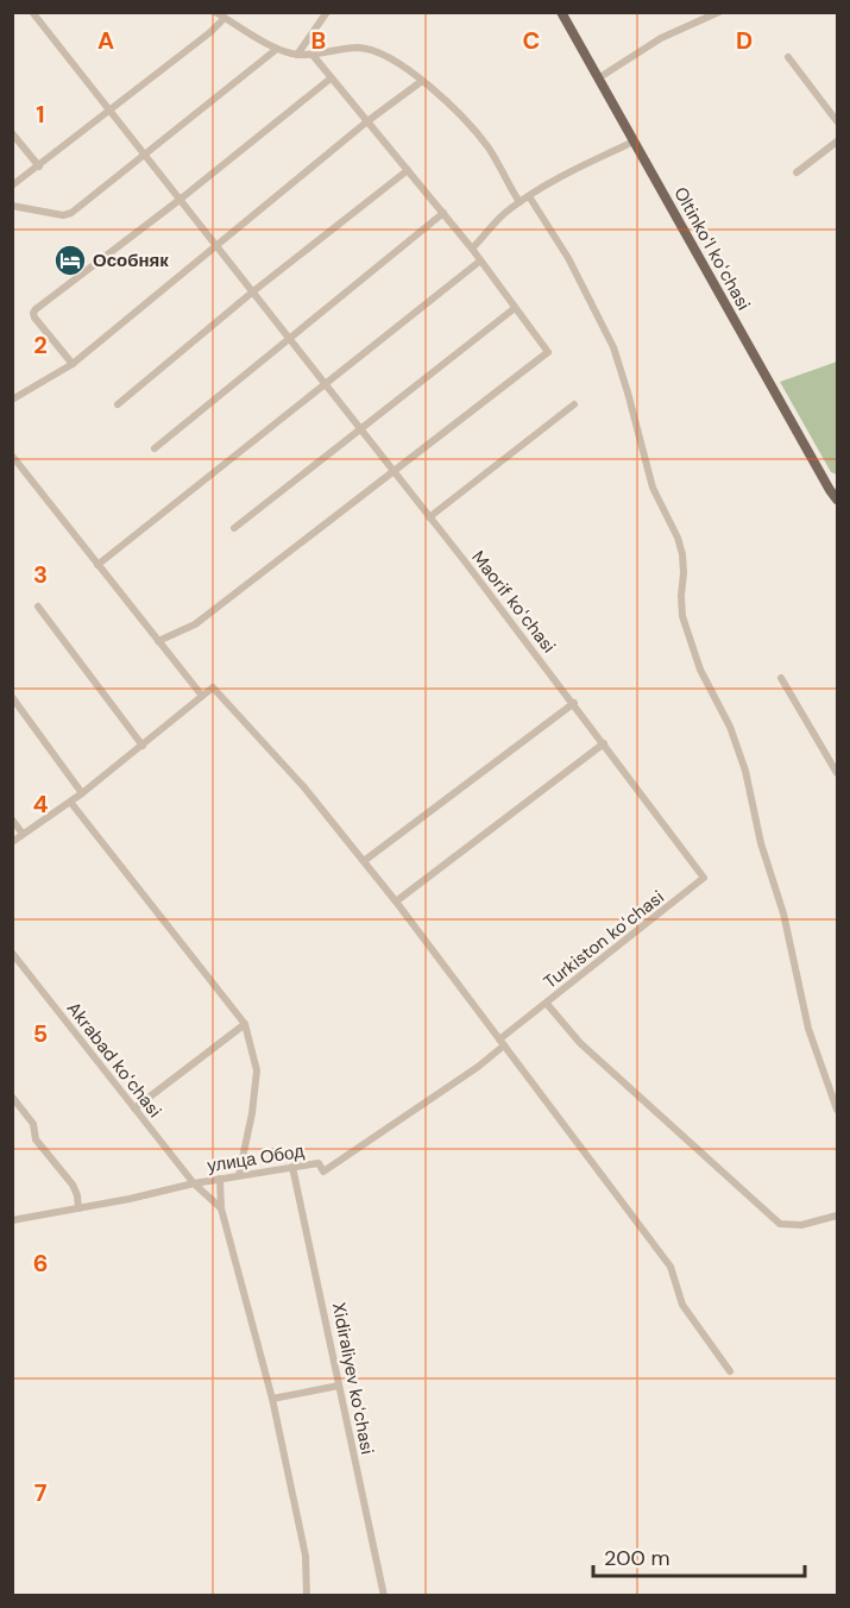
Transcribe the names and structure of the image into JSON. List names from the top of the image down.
{
  "streets": {
    "main road": ["Oltinkoʻl koʻchasi"],
    "street": [
      "Maorif koʻchasi",
      "Turkiston koʻchasi",
      "Akrabad koʻchasi",
      "улица Обод",
      "Xidiraliyev koʻchasi"
    ]
  },
  "crossings": [
    ["Maorif koʻchasi", "Turkiston koʻchasi"],
    ["Akrabad koʻchasi", "улица Обод"],
    ["улица Обод", "Xidiraliyev koʻchasi"]
  ],
  "places": {
    "hotel": ["Особняк"]
  },
  "scale_bar": "200 m",
  "grid": {
    "columns": [
      "A",
      "B",
      "C",
      "D"
    ],
    "rows": [
      "1",
      "2",
      "3",
      "4",
      "5",
      "6",
      "7"
    ]
  }
}
